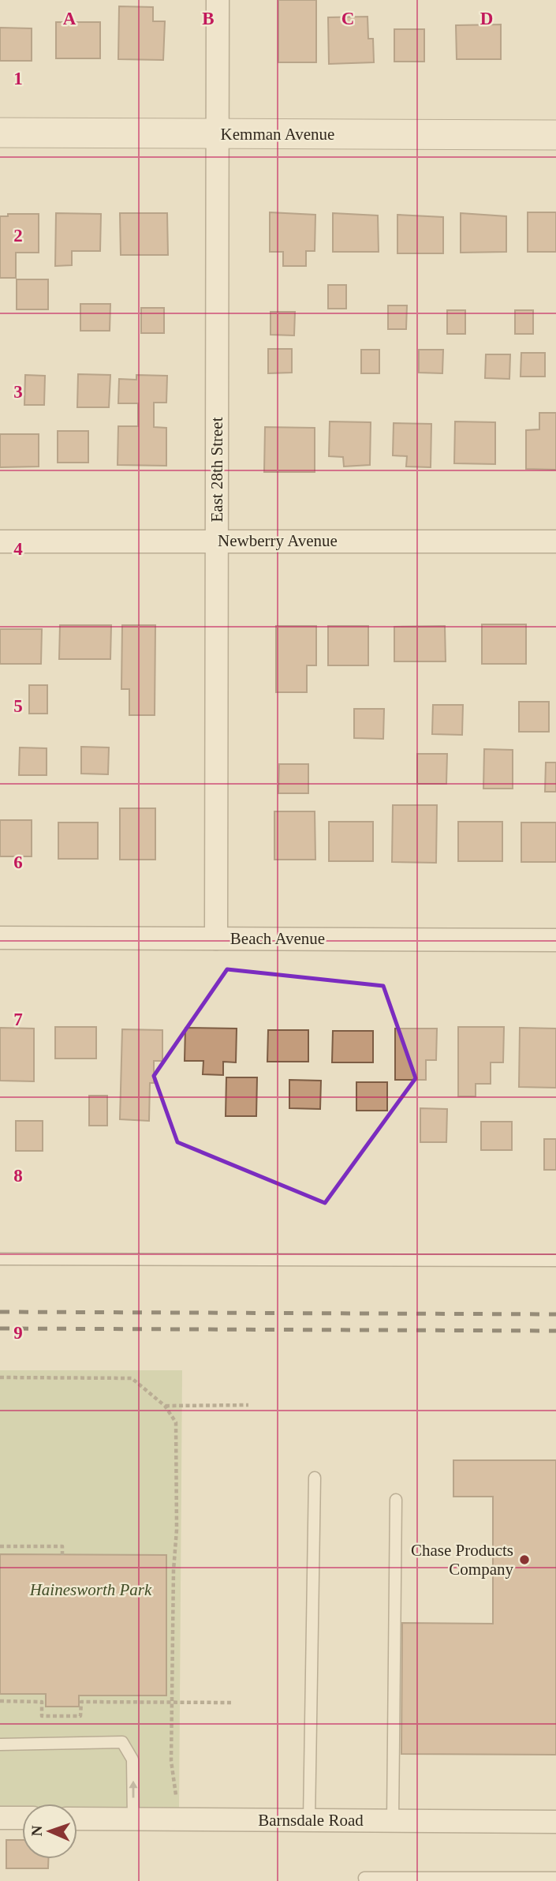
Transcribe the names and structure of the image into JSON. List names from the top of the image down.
{
  "streets": {
    "street": [
      "Kemman Avenue",
      "East 28th Street",
      "Newberry Avenue",
      "Beach Avenue",
      "Barnsdale Road"
    ]
  },
  "crossings": [
    ["Kemman Avenue", "East 28th Street"],
    ["East 28th Street", "Newberry Avenue"],
    ["East 28th Street", "Beach Avenue"]
  ],
  "parks": ["Hainesworth Park"],
  "places": ["Chase Products Company"],
  "north": "left",
  "grid": {
    "columns": [
      "A",
      "B",
      "C",
      "D"
    ],
    "rows": [
      "1",
      "2",
      "3",
      "4",
      "5",
      "6",
      "7",
      "8",
      "9"
    ]
  }
}
